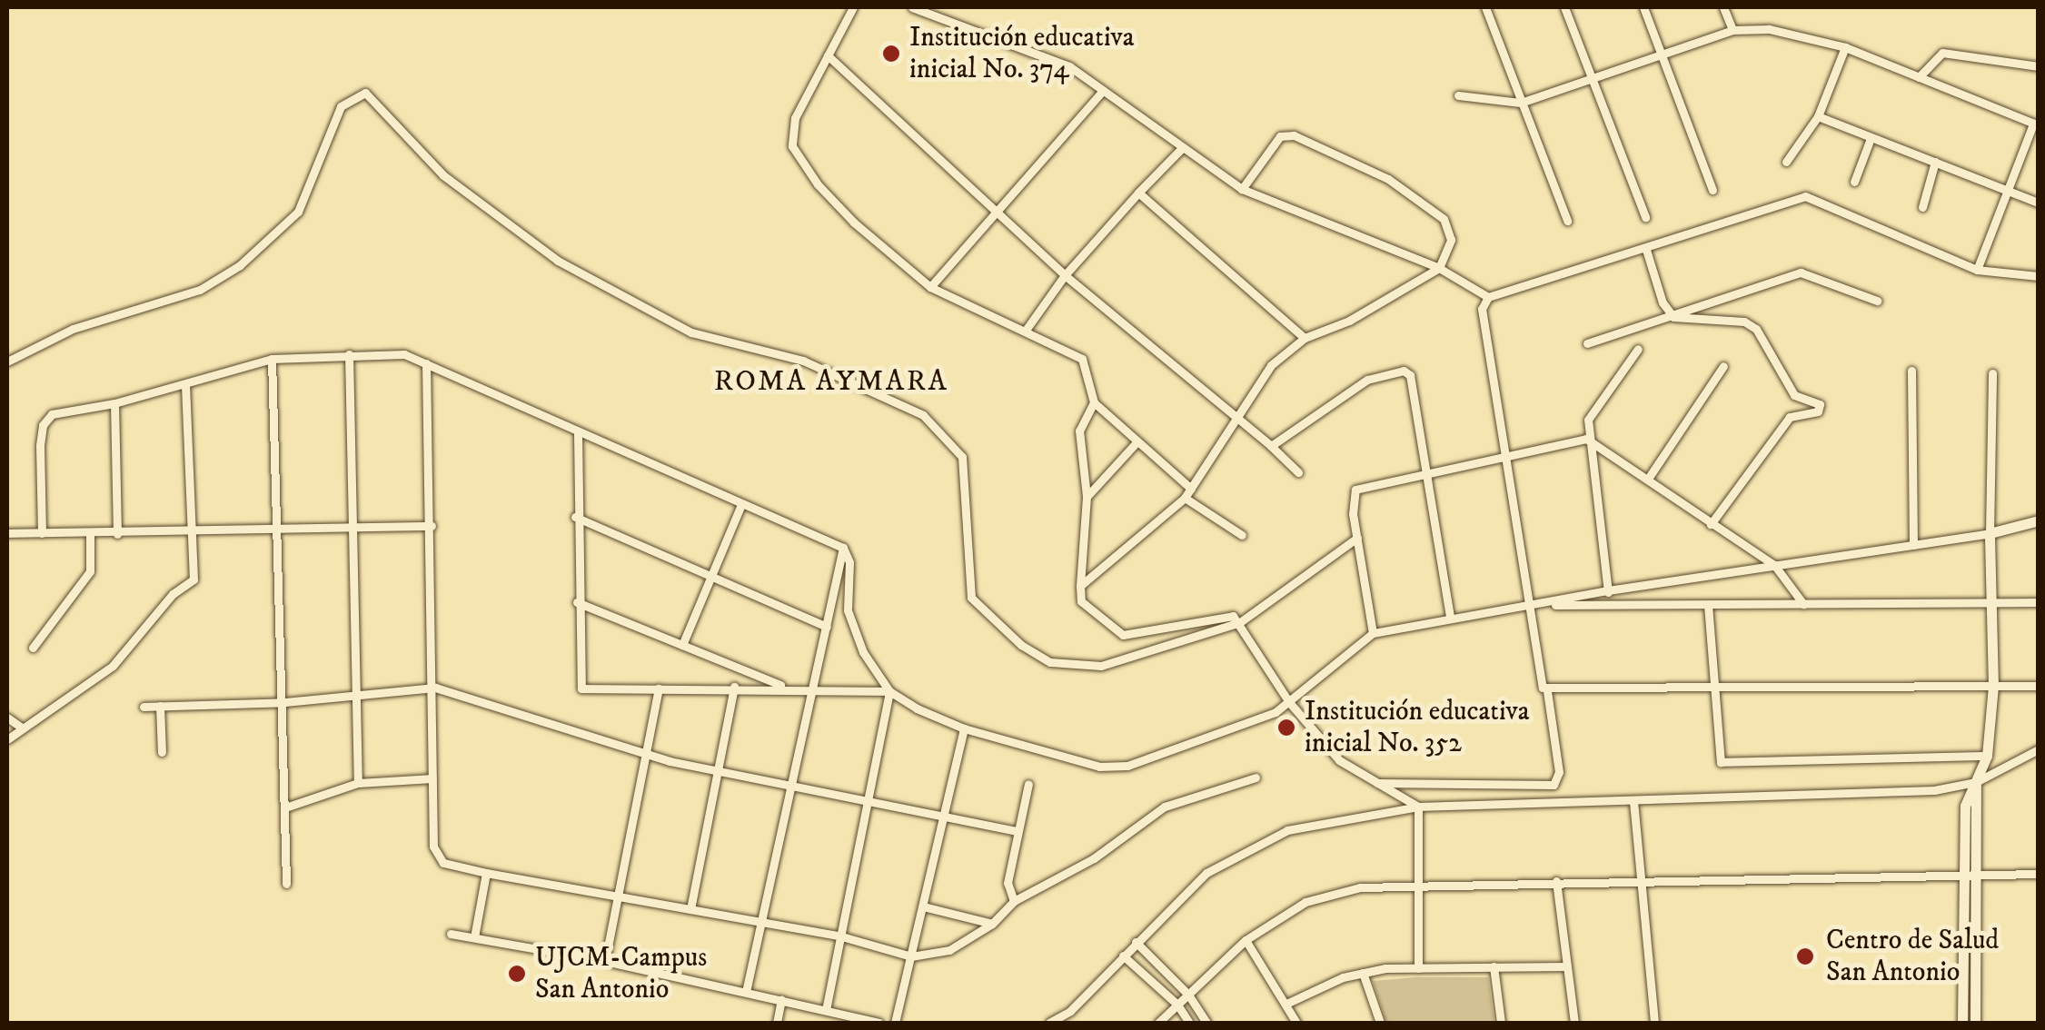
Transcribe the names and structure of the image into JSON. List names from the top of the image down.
{
  "districts": ["ROMA AYMARA"],
  "places": [
    "Institución educativa inicial No. 374",
    "Institución educativa inicial No. 352",
    "Centro de Salud San Antonio",
    "UJCM-Campus San Antonio"
  ]
}
